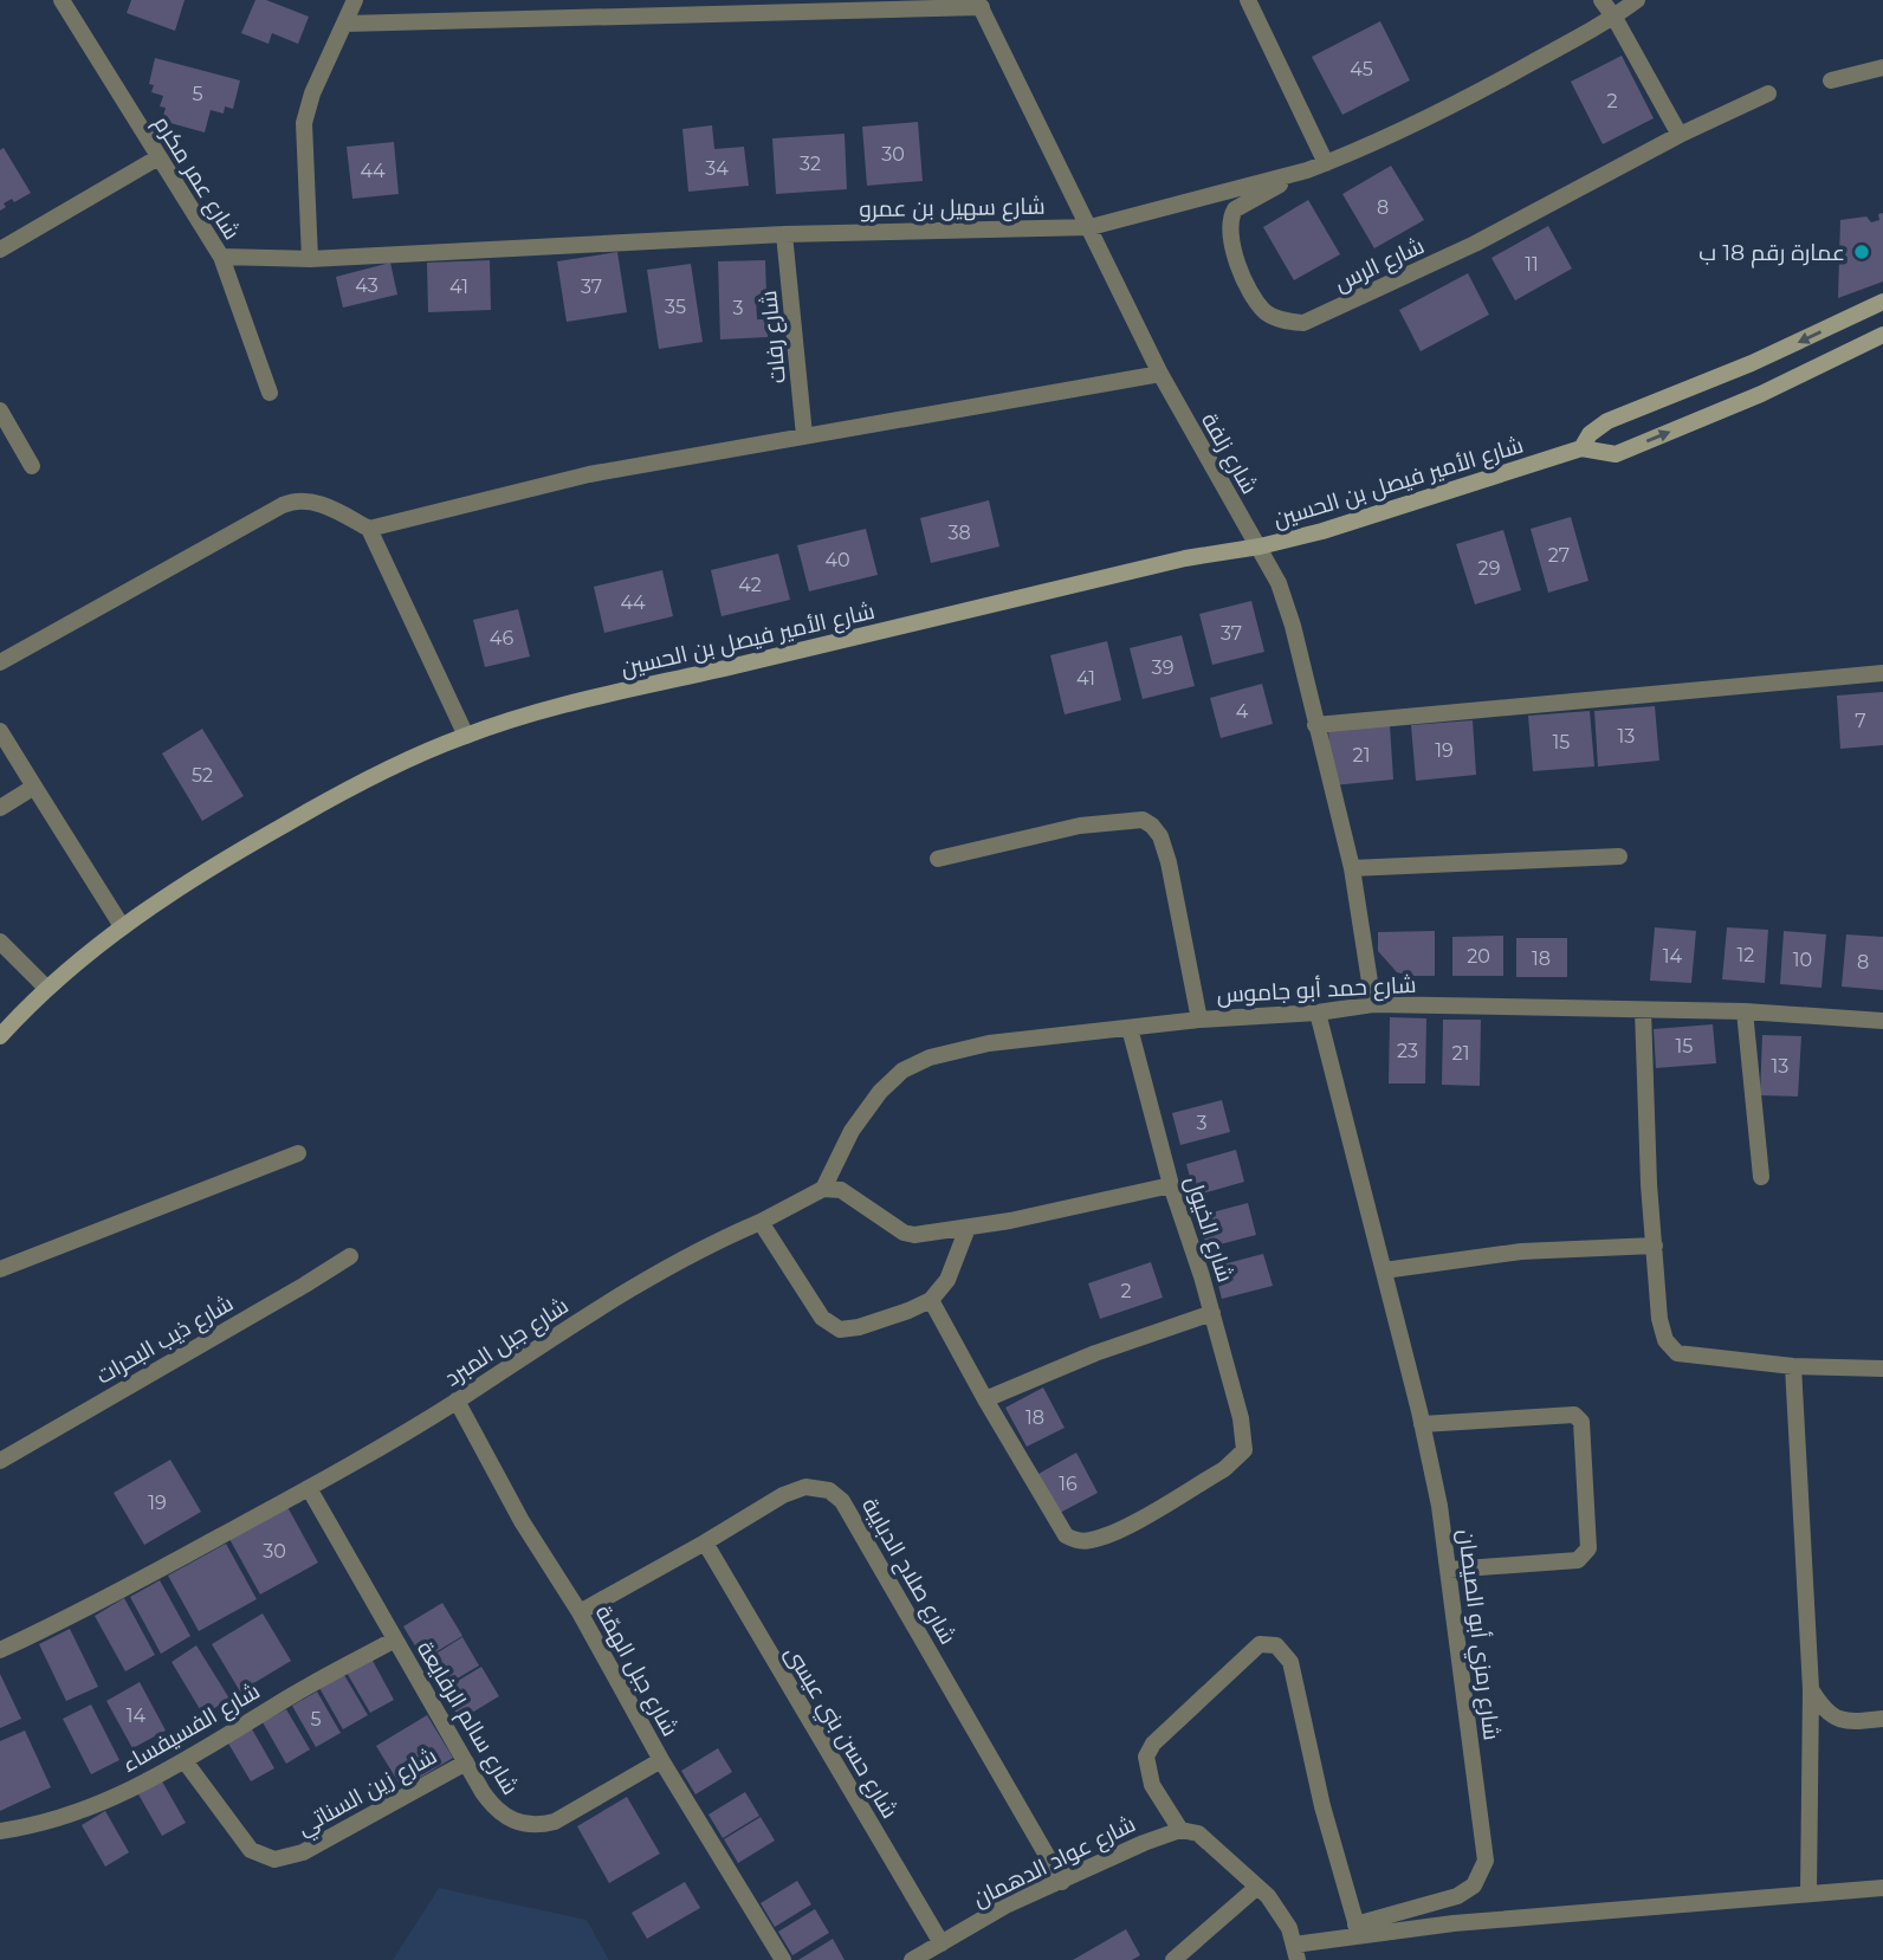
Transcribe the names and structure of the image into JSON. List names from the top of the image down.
{
  "streets": {
    "street": [
      "شارع عمر مكرم",
      "شارع سهيل بن عمرو",
      "شارع الرس",
      "شارع رفات",
      "شارع زلفة",
      "شارع الأمير فيصل بن الحسين",
      "شارع حمد أبو جاموس",
      "شارع الخيول",
      "شارع ذيب البحرات",
      "شارع جبل المبرد",
      "شارع صلاح الدبايبة",
      "شارع رمزي أبو الصيصان",
      "شارع جبل الهمّة",
      "شارع سالم الرفايعة",
      "شارع الفسيفساء",
      "شارع حسن بني عيسى",
      "شارع زين السناتي",
      "شارع عواد الدهمان"
    ]
  },
  "crossings": [
    ["شارع عمر مكرم", "شارع سهيل بن عمرو"],
    ["شارع سهيل بن عمرو", "شارع الرس"],
    ["شارع سهيل بن عمرو", "شارع رفات"],
    ["شارع سهيل بن عمرو", "شارع زلفة"],
    ["شارع زلفة", "شارع الأمير فيصل بن الحسين"],
    ["شارع زلفة", "شارع حمد أبو جاموس"],
    ["شارع حمد أبو جاموس", "شارع الخيول"],
    ["شارع حمد أبو جاموس", "شارع جبل المبرد"],
    ["شارع حمد أبو جاموس", "شارع رمزي أبو الصيصان"],
    ["شارع جبل المبرد", "شارع جبل الهمّة"],
    ["شارع جبل المبرد", "شارع سالم الرفايعة"],
    ["شارع صلاح الدبايبة", "شارع جبل الهمّة"],
    ["شارع صلاح الدبايبة", "شارع حسن بني عيسى"],
    ["شارع صلاح الدبايبة", "شارع عواد الدهمان"],
    ["شارع جبل الهمّة", "شارع سالم الرفايعة"],
    ["شارع سالم الرفايعة", "شارع الفسيفساء"],
    ["شارع سالم الرفايعة", "شارع زين السناتي"],
    ["شارع الفسيفساء", "شارع زين السناتي"],
    ["شارع حسن بني عيسى", "شارع عواد الدهمان"]
  ],
  "places": ["عمارة رقم 18 ب"],
  "house_numbers": [
    "45",
    "5",
    "2",
    "30",
    "32",
    "34",
    "44",
    "8",
    "11",
    "43",
    "41",
    "37",
    "35",
    "3",
    "38",
    "27",
    "40",
    "29",
    "42",
    "44",
    "37",
    "46",
    "39",
    "41",
    "4",
    "7",
    "13",
    "15",
    "19",
    "21",
    "52",
    "12",
    "20",
    "14",
    "18",
    "10",
    "8",
    "15",
    "23",
    "21",
    "13",
    "3",
    "2",
    "18",
    "16",
    "19",
    "30",
    "14",
    "5"
  ]
}
